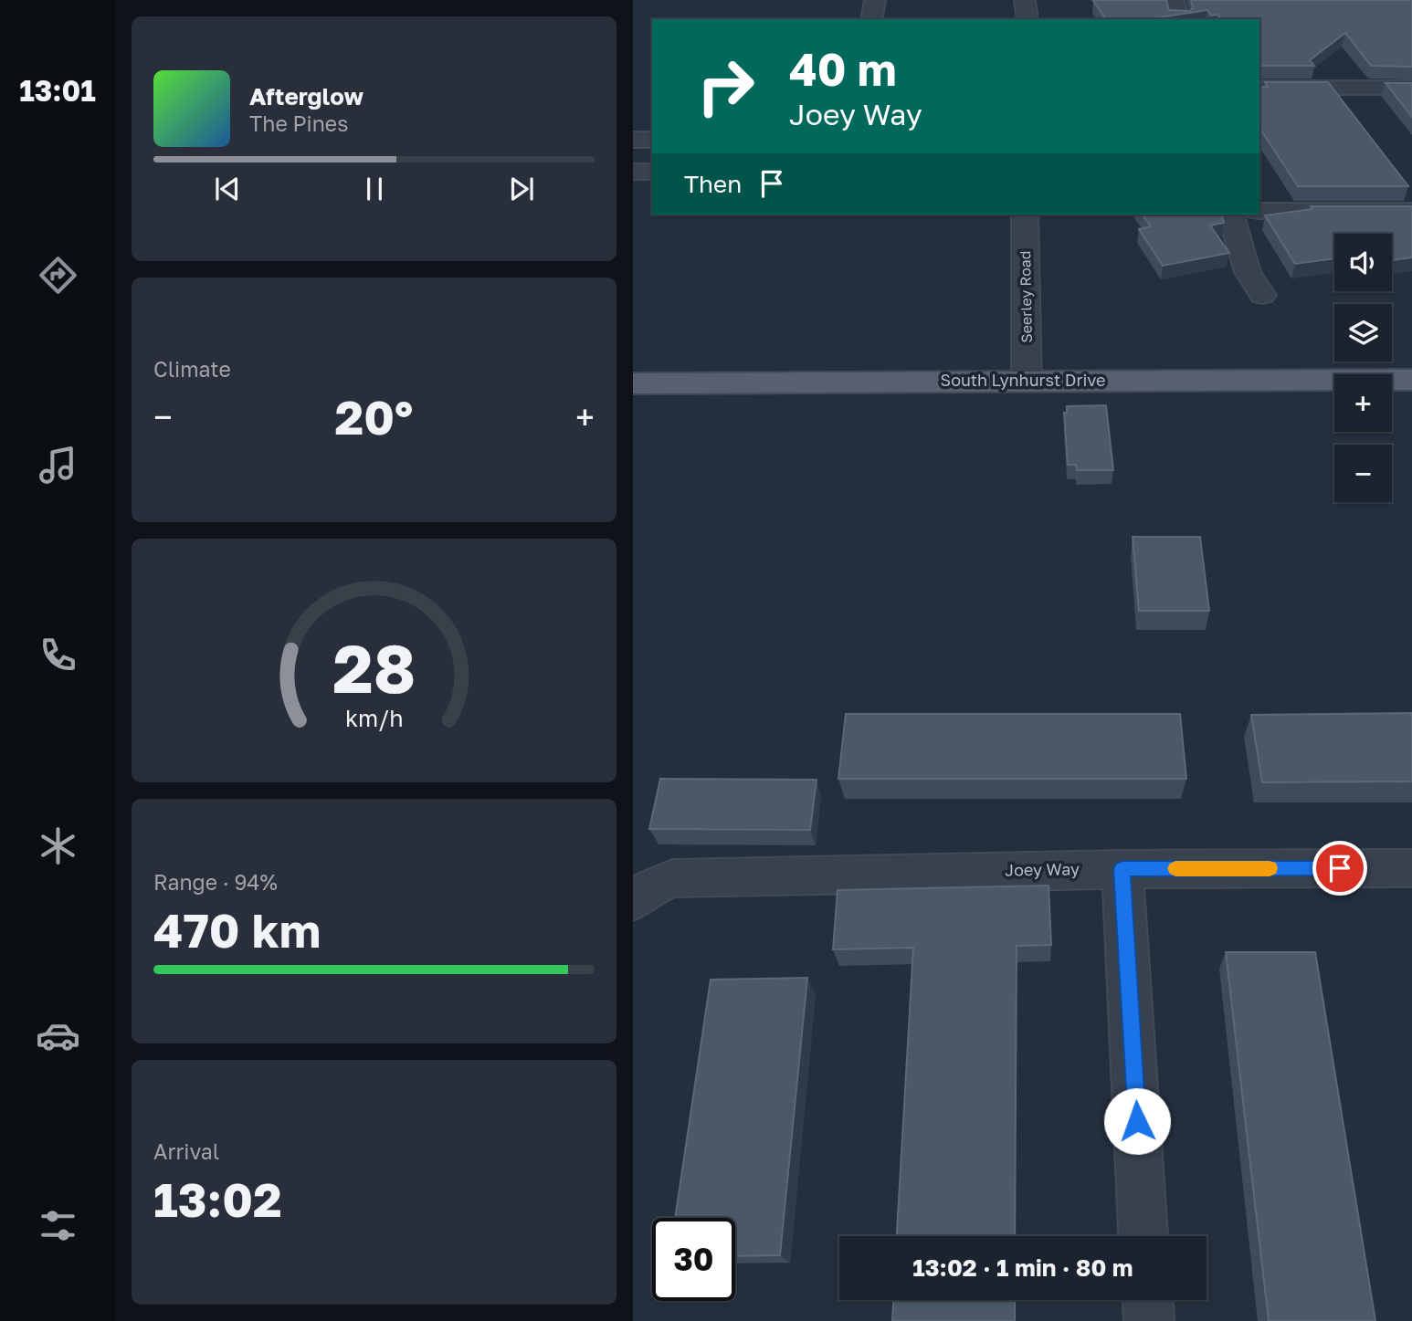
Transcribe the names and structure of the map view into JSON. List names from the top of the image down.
{
  "streets": {
    "main road": ["South Lynhurst Drive"],
    "street": ["Seerley Road", "Joey Way"]
  },
  "crossings": [
    ["Seerley Road", "South Lynhurst Drive"]
  ],
  "page": {
    "tabs": "13:01",
    "turn": ["40 m", "Joey Way"],
    "song": ["Afterglow", "The Pines"],
    "then": "Then",
    "map_buttons": ["+", "−"],
    "tile": [
      "Climate",
      ["Range · 94%", "470 km"],
      ["Arrival", "13:02"]
    ],
    "heat": ["−", "20°", "+"],
    "limit": "30",
    "trip": "13:02 · 1 min · 80 m",
    "gauge": ["28", "km/h"]
  }
}
